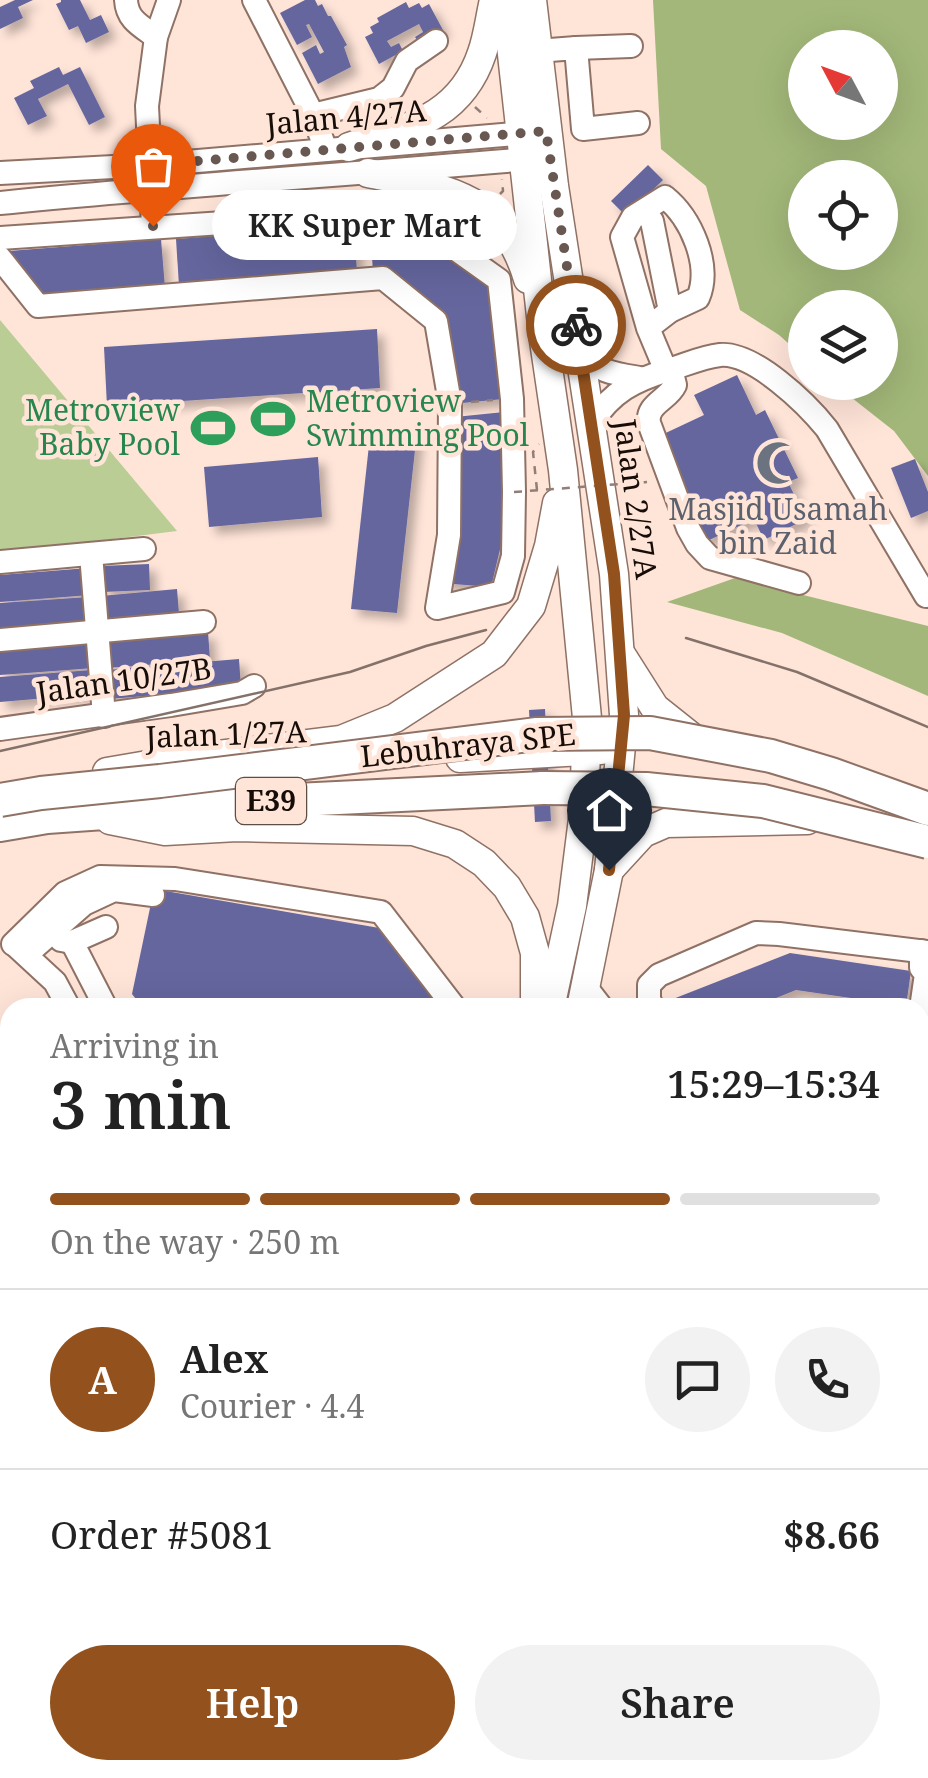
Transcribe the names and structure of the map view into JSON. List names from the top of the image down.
{
  "streets": {
    "highway": ["Lebuhraya SPE", "E39"],
    "main road": ["Jalan 2/27A", "Jalan 1/27A"],
    "street": ["Jalan 4/27A", "Jalan 10/27B"]
  },
  "crossings": [
    ["Jalan 4/27A", "Jalan 2/27A"],
    ["Jalan 2/27A", "Jalan 1/27A"]
  ],
  "places": {
    "other": ["KK Super Mart"],
    "sports": ["Metroview Swimming Pool", "Metroview Baby Pool"],
    "mosque": ["Masjid Usamah bin Zaid"]
  },
  "north": "top left",
  "page": {
    "bubble": "KK Super Mart",
    "heading": ["3 min", "Arriving in", "15:29–15:34"],
    "panel": [
      "Alex",
      "Courier · 4.4",
      "Order #5081",
      "$8.66"
    ],
    "bar": "On the way · 250 m",
    "round": "A",
    "buttons": ["Help", "Share"]
  }
}
